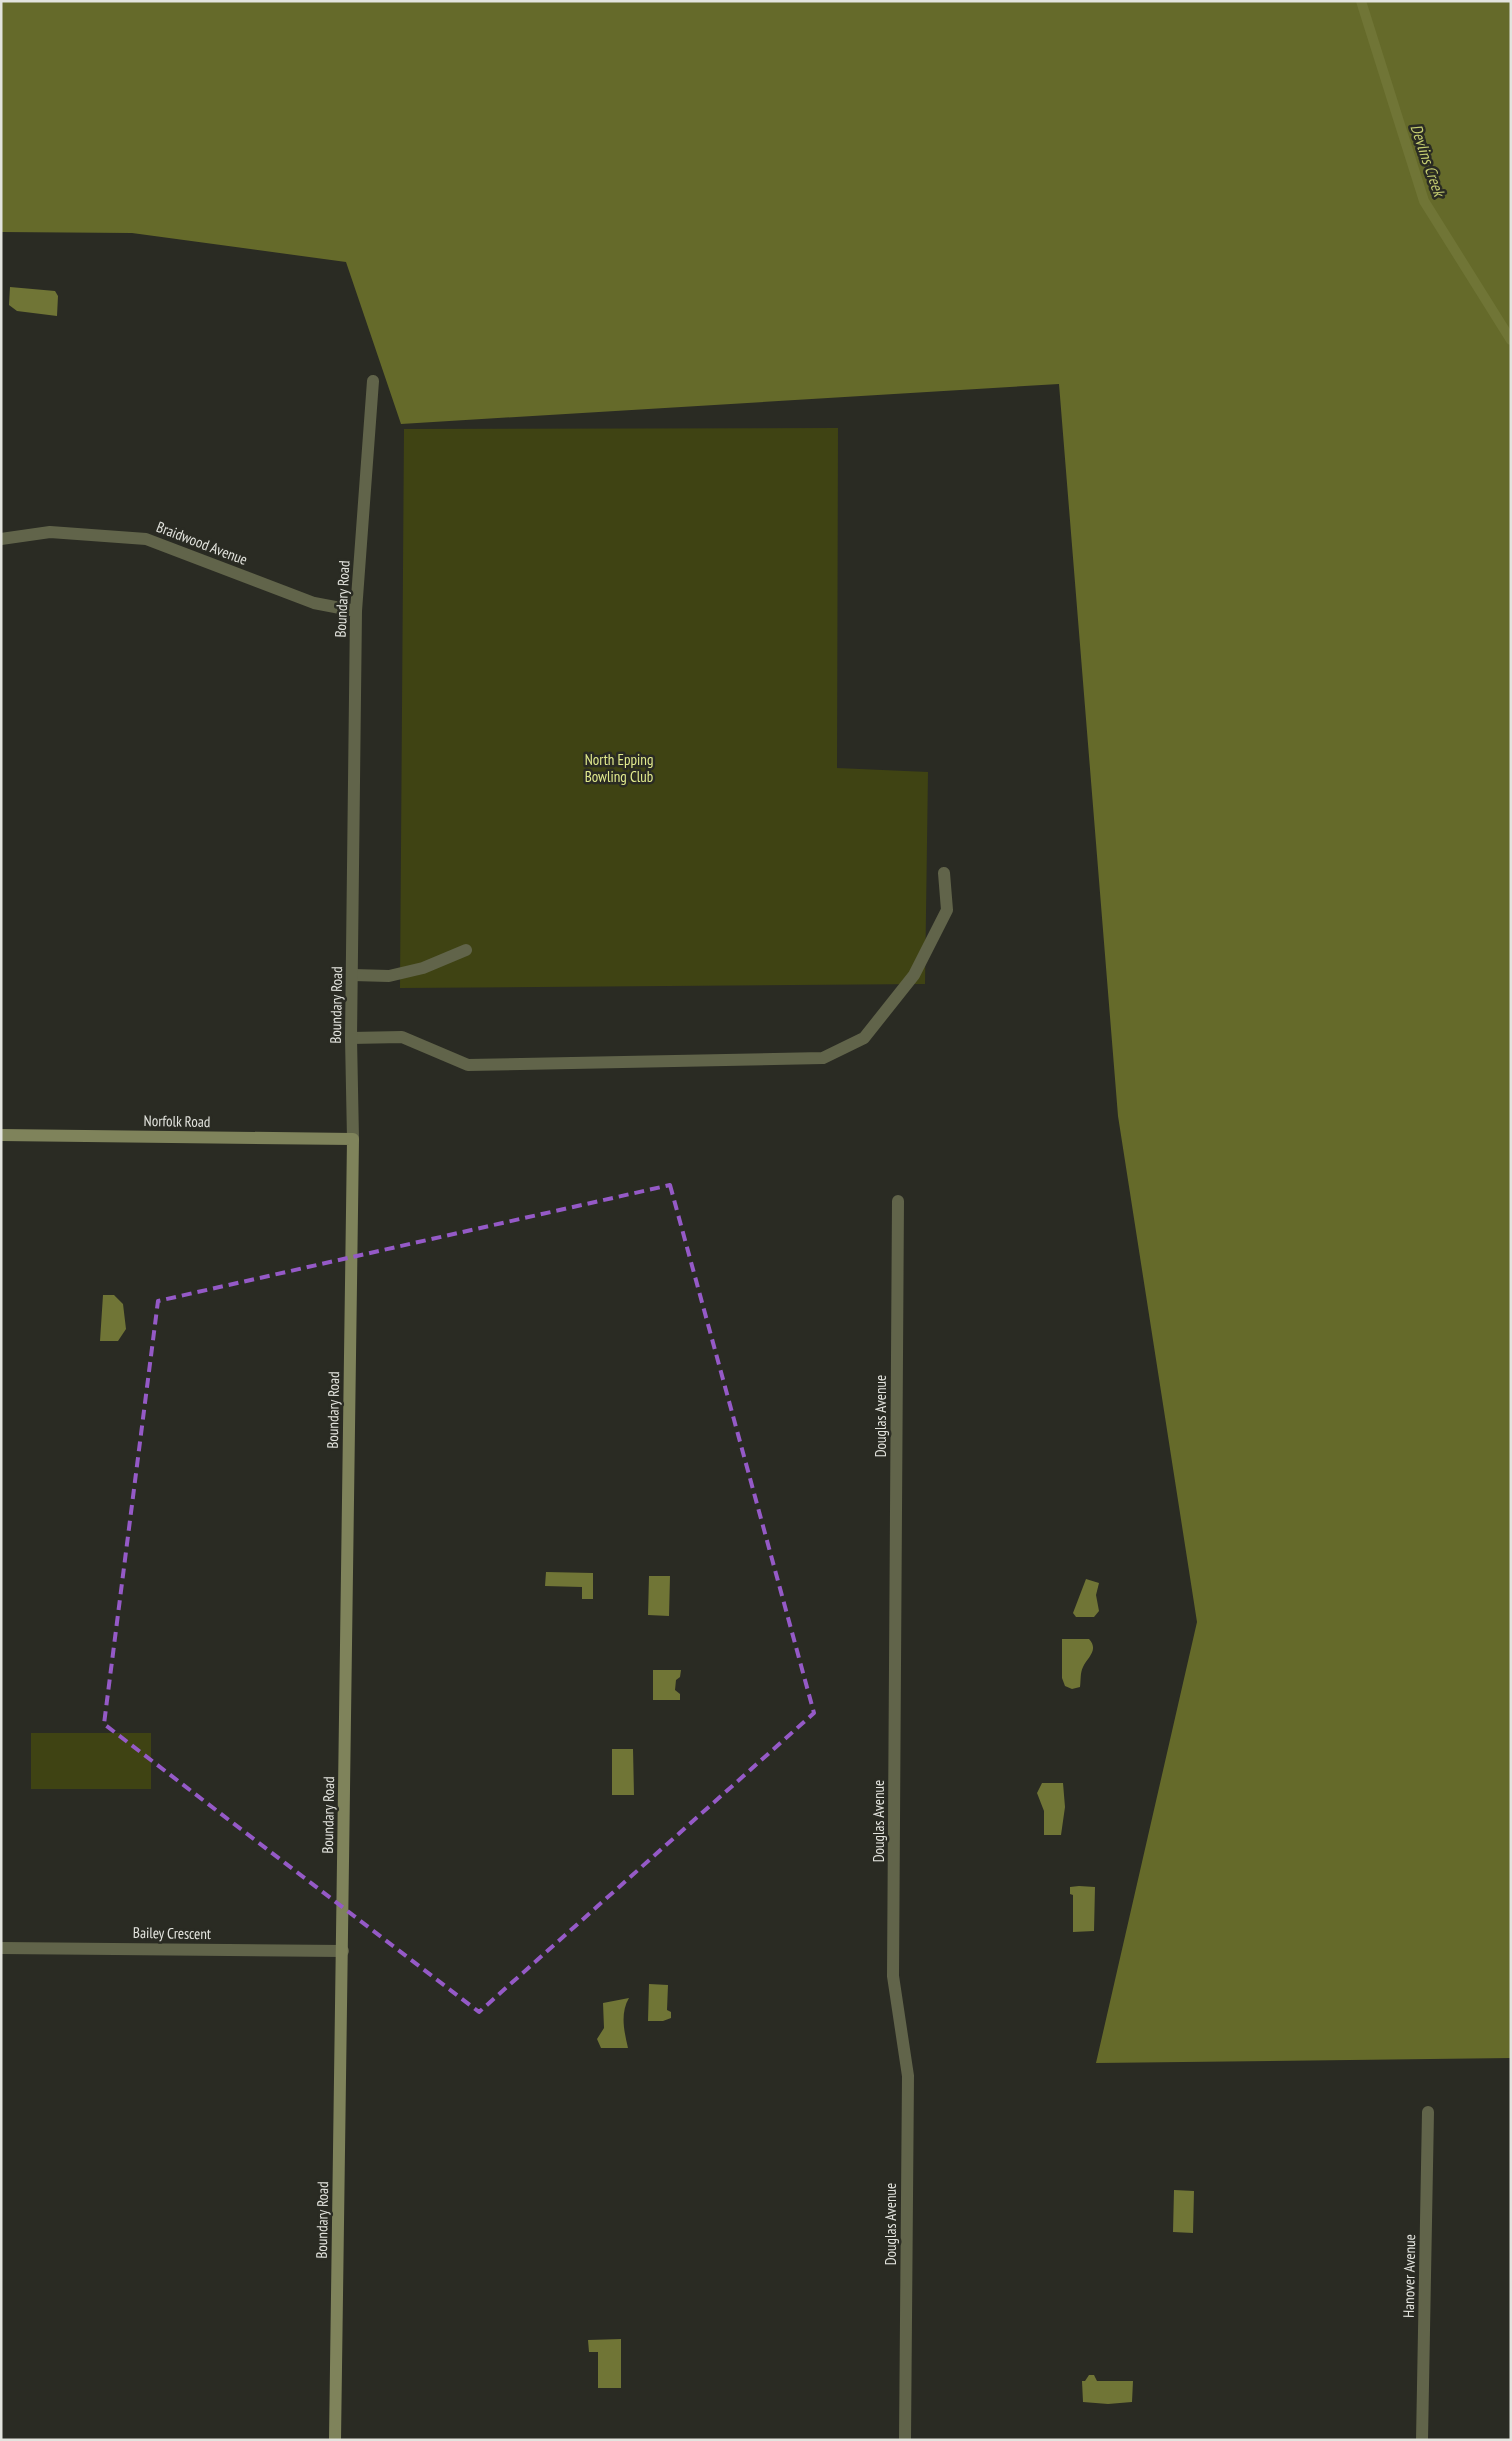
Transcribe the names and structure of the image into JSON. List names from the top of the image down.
{
  "streets": {
    "street": [
      "Braidwood Avenue",
      "Boundary Road",
      "Norfolk Road",
      "Douglas Avenue",
      "Bailey Crescent",
      "Hanover Avenue"
    ]
  },
  "crossings": [
    ["Braidwood Avenue", "Boundary Road"],
    ["Boundary Road", "Norfolk Road"],
    ["Boundary Road", "Bailey Crescent"]
  ],
  "water": ["Devlins Creek"],
  "parks": ["North Epping Bowling Club"]
}
